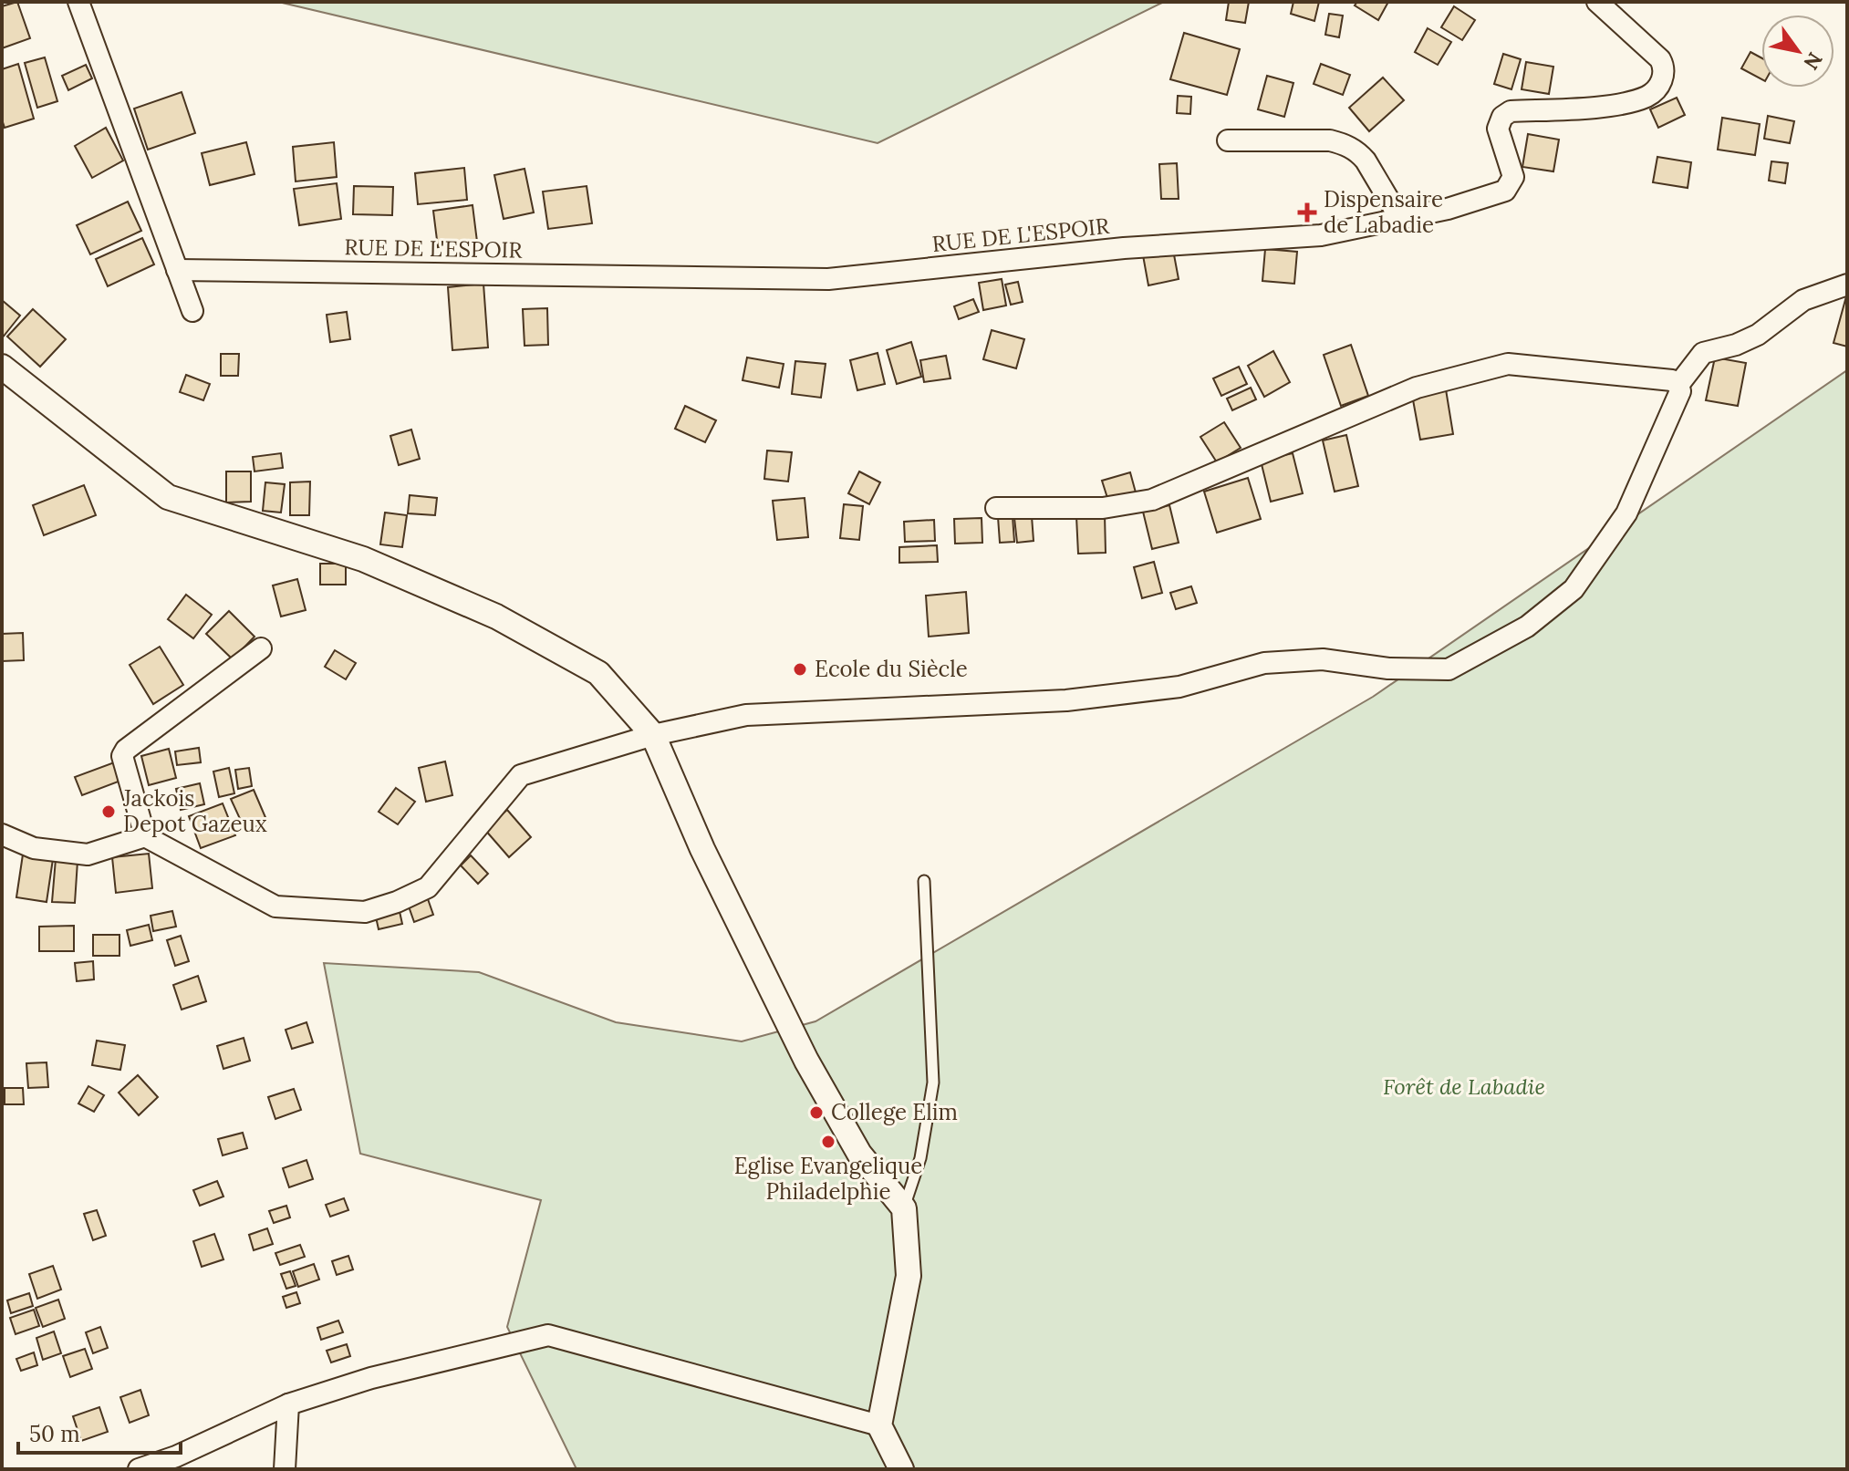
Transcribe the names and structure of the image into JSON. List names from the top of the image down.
{
  "streets": {
    "street": ["RUE DE L'ESPOIR"]
  },
  "parks": ["Forêt de Labadie"],
  "places": {
    "health": ["Dispensaire de Labadie"],
    "other": [
      "Ecole du Siècle",
      "Jackois Depot Gazeux",
      "College Elim",
      "Eglise Evangelique Philadelphie"
    ]
  },
  "scale_bar": "50 m",
  "north": "bottom right"
}
